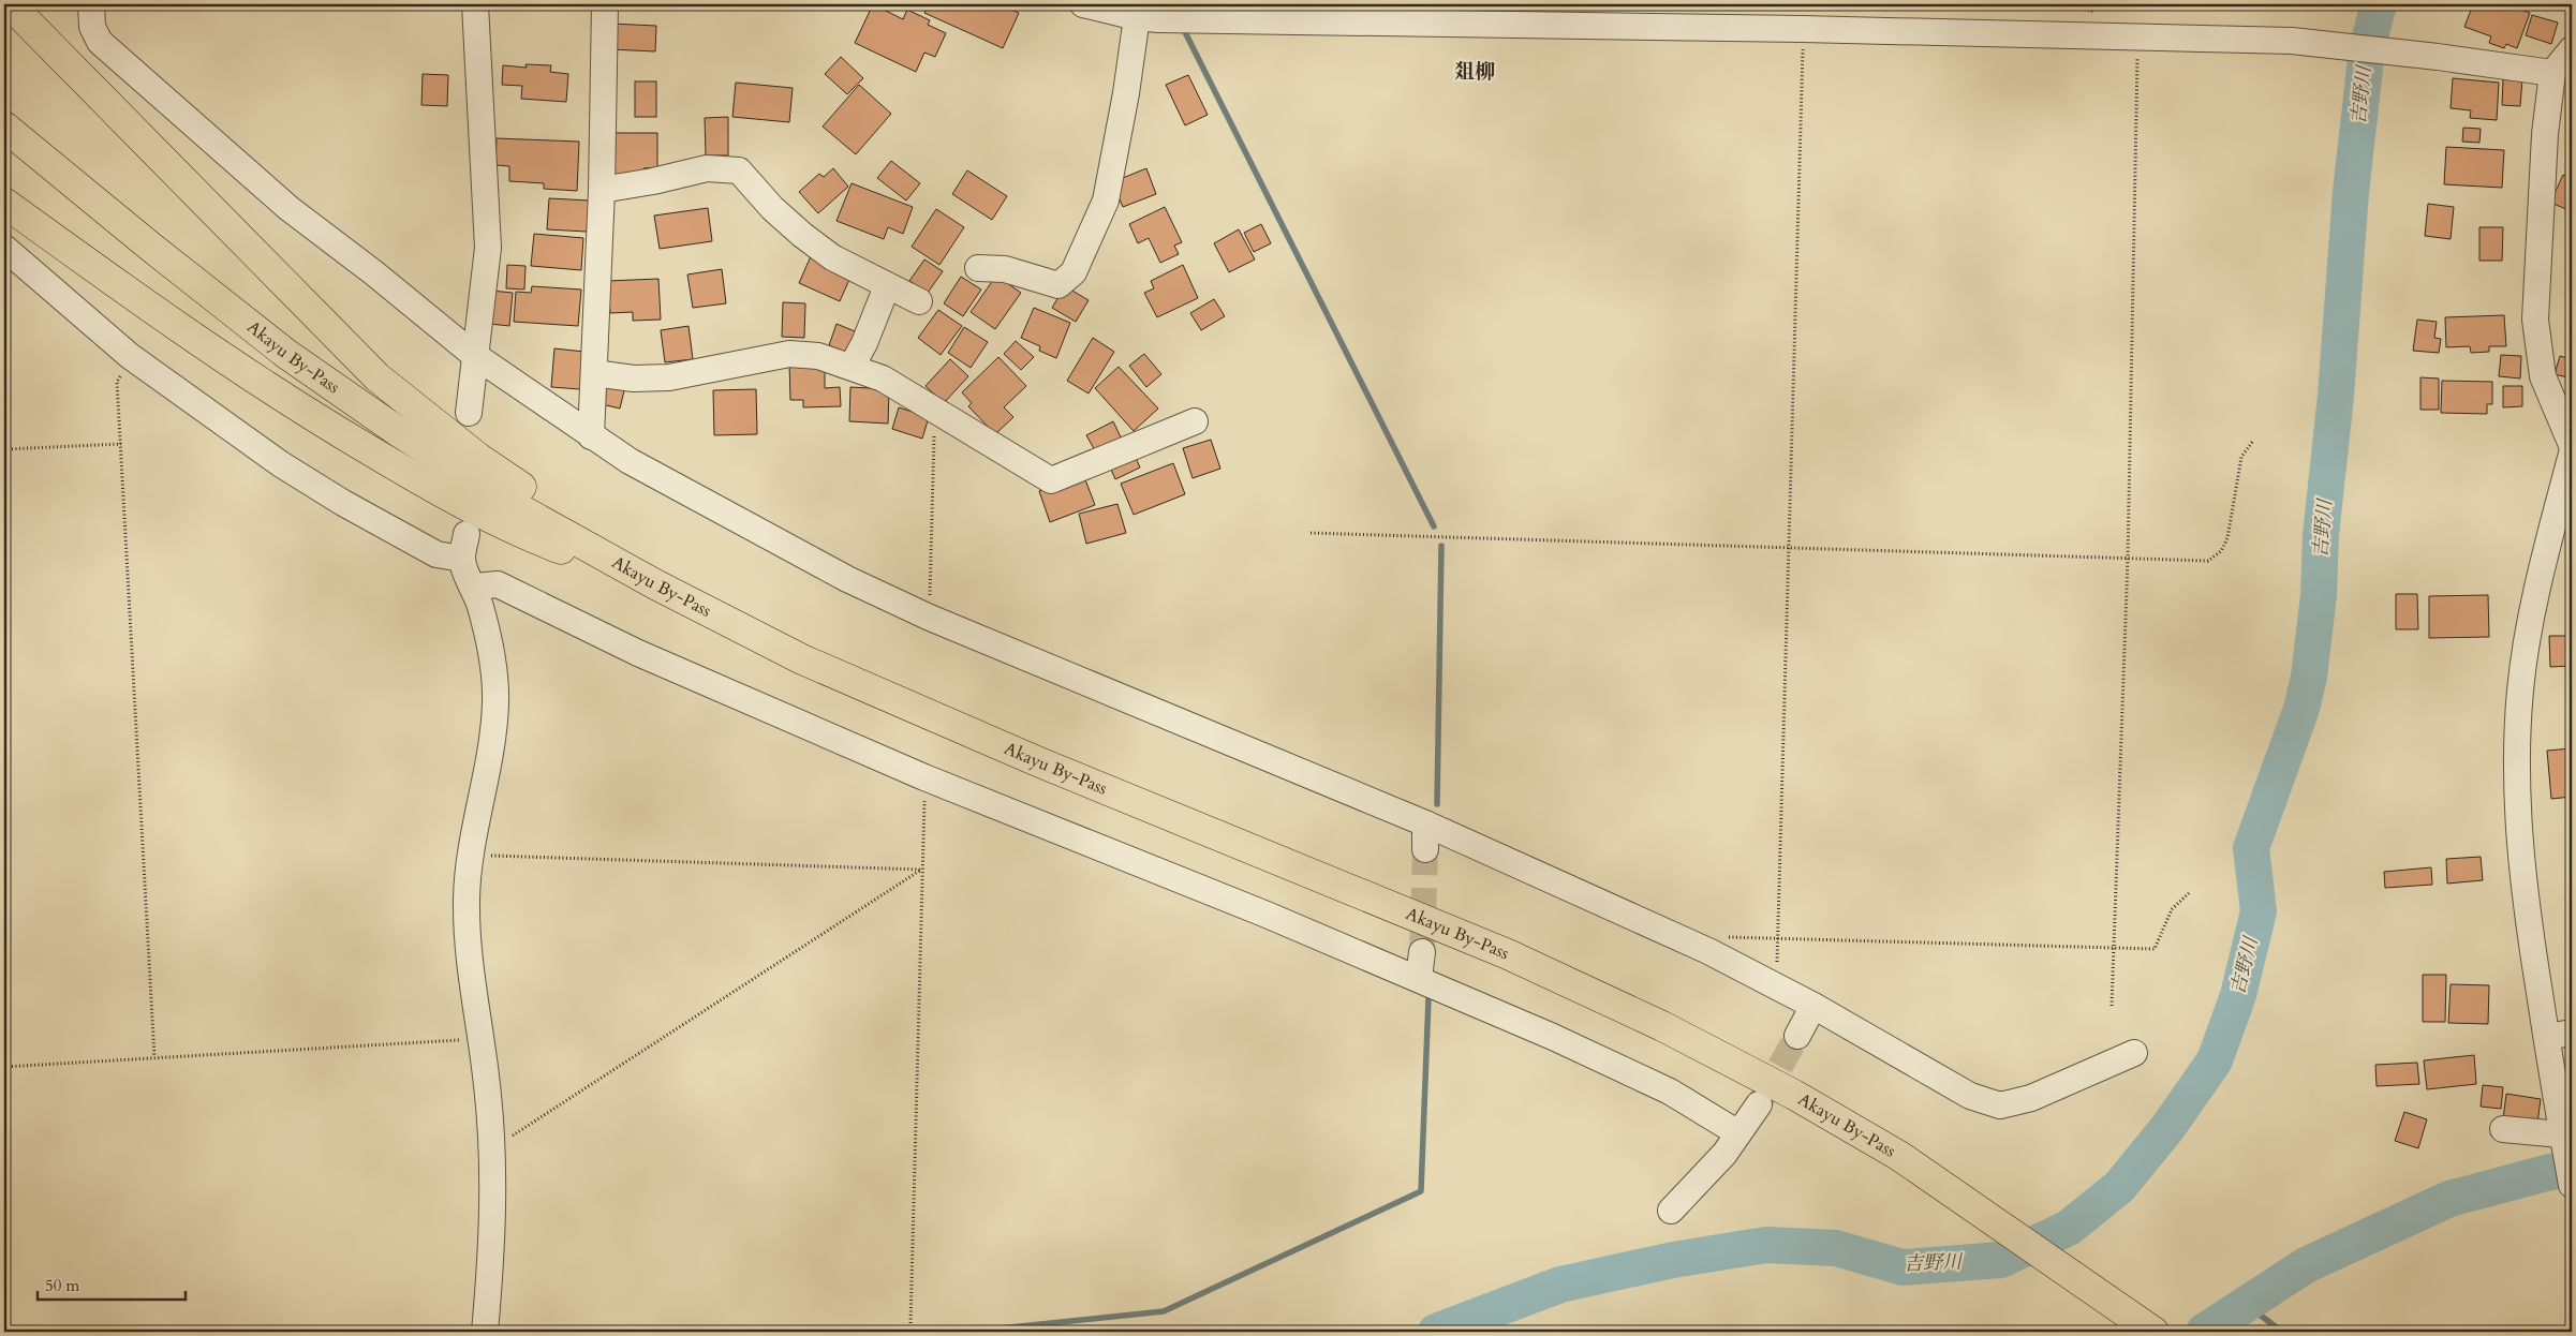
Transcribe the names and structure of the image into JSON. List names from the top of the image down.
{
  "streets": {
    "highway": ["Akayu By-Pass"]
  },
  "districts": ["爼柳"],
  "water": ["吉野川"],
  "scale_bar": "50 m"
}
